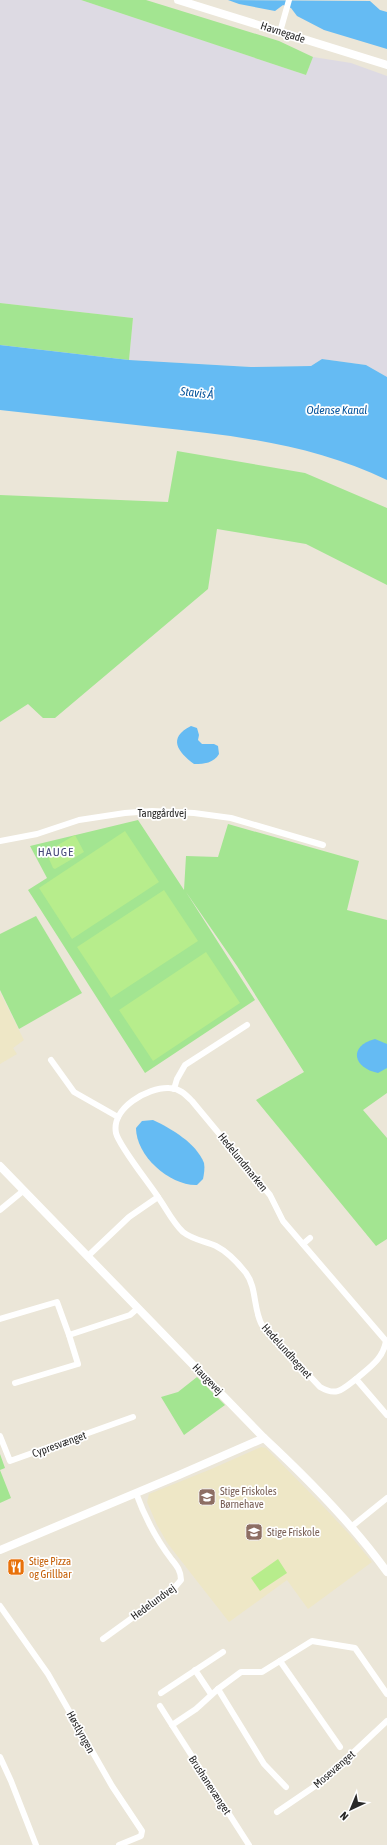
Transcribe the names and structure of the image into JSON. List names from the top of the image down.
{
  "streets": {
    "street": [
      "Havnegade",
      "Tanggårdvej",
      "Hedelundmarken",
      "Hedelundhegnet",
      "Haugevej",
      "Cypresvænget",
      "Hedelundvej",
      "Høstlyngen",
      "Mosevænget",
      "Brushanevænget"
    ]
  },
  "crossings": [
    ["Hedelundmarken", "Hedelundhegnet"]
  ],
  "districts": ["HAUGE"],
  "water": ["Stavis Å", "Odense Kanal"],
  "places": {
    "school or university": ["Stige Friskoles Børnehave", "Stige Friskole"],
    "restaurant": ["Stige Pizza og Grillbar"]
  },
  "north": "bottom left"
}
